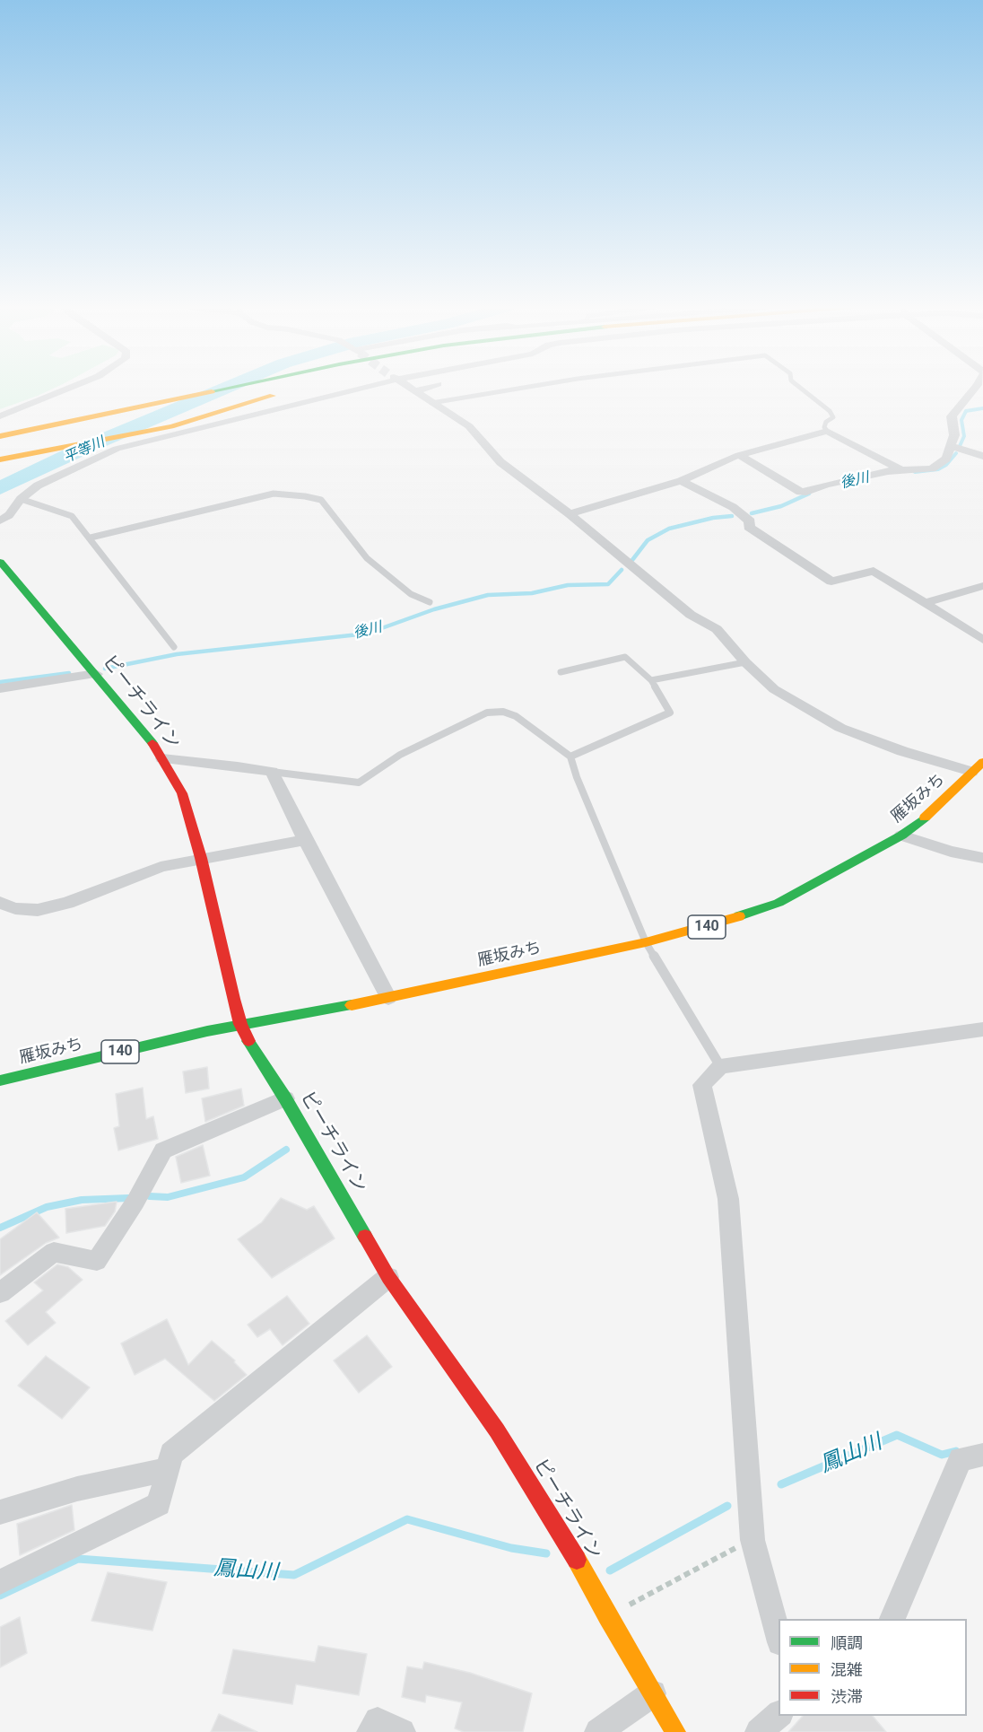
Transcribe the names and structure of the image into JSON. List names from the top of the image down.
{
  "streets": {
    "main road": ["ピーチライン", "雁坂みち", "140"]
  },
  "crossings": [
    ["ピーチライン", "雁坂みち"]
  ],
  "water": ["平等川", "後川", "鳳山川"],
  "legend": ["順調", "混雑", "渋滞"]
}
